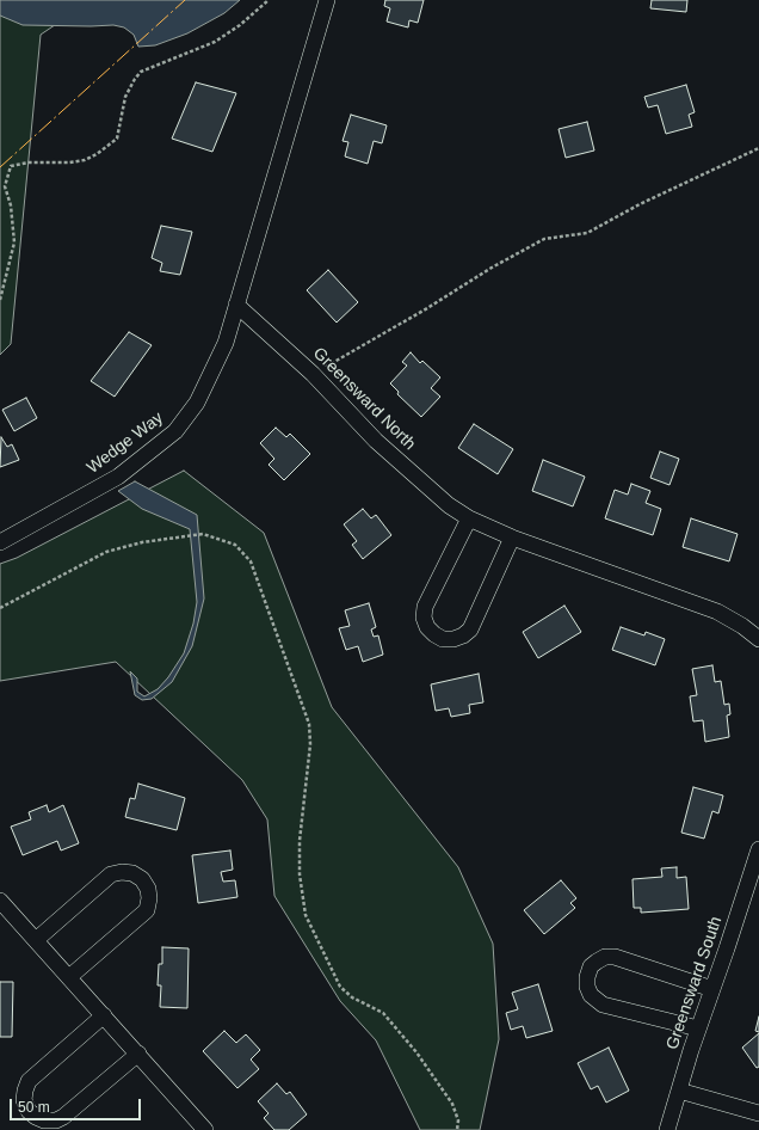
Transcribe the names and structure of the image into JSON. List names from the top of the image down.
{
  "streets": {
    "street": ["Greensward North", "Wedge Way", "Greensward South"]
  },
  "crossings": [
    ["Greensward North", "Wedge Way"]
  ],
  "scale_bar": "50 m"
}
